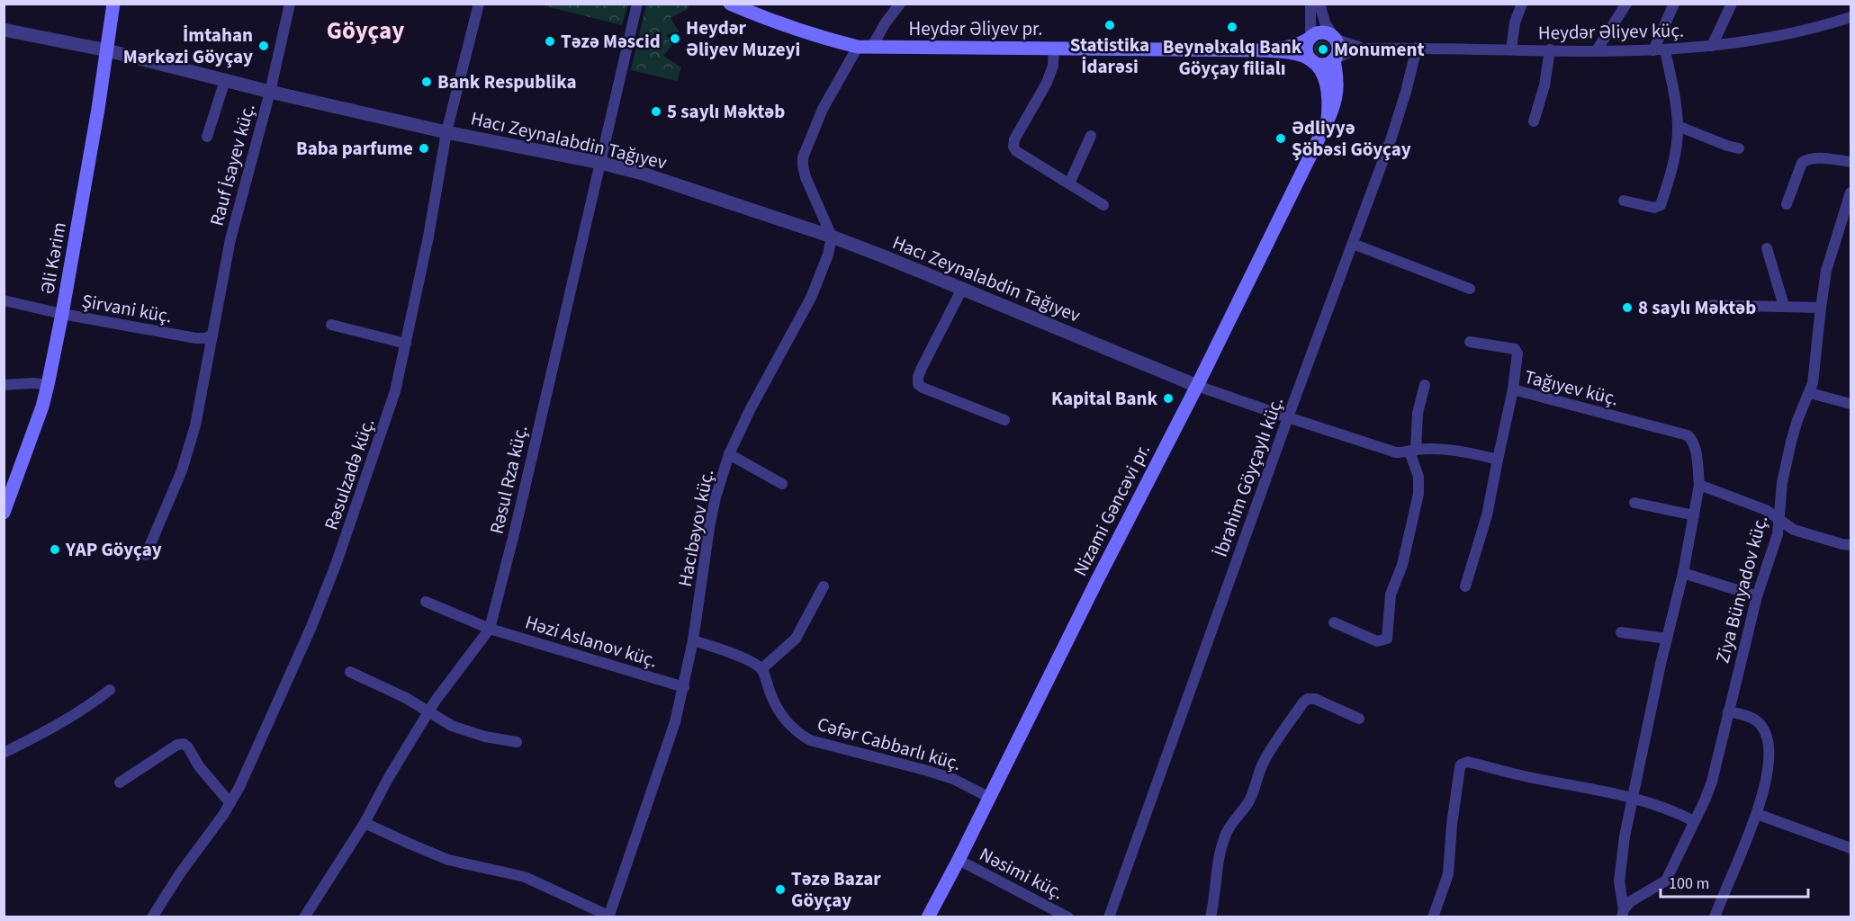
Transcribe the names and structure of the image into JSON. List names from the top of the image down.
{
  "streets": {
    "main road": ["Heydər Əliyev pr.", "Əli Kərim", "Nizami Gəncəvi pr."],
    "street": [
      "Heydər Əliyev küç.",
      "Hacı Zeynalabdin Tağıyev",
      "Rauf İsayev küç.",
      "Şirvani küç.",
      "Tağıyev küç.",
      "Rəsulzadə küç.",
      "İbrahim Göyçaylı küç.",
      "Rəsul Rza küç.",
      "Hacıbəyov küç.",
      "Ziya Bünyadov küç.",
      "Həzi Aslanov küç.",
      "Cəfər Cabbarlı küç.",
      "Nəsimi küç."
    ]
  },
  "crossings": [
    ["Heydər Əliyev küç.", "İbrahim Göyçaylı küç."],
    ["Hacı Zeynalabdin Tağıyev", "Rauf İsayev küç."],
    ["Hacı Zeynalabdin Tağıyev", "Əli Kərim"],
    ["Hacı Zeynalabdin Tağıyev", "Rəsulzadə küç."],
    ["Hacı Zeynalabdin Tağıyev", "Rəsul Rza küç."],
    ["Hacı Zeynalabdin Tağıyev", "Nizami Gəncəvi pr."],
    ["Hacı Zeynalabdin Tağıyev", "Hacıbəyov küç."],
    ["Rauf İsayev küç.", "Şirvani küç."],
    ["Əli Kərim", "Şirvani küç."],
    ["Tağıyev küç.", "Ziya Bünyadov küç."],
    ["Rəsul Rza küç.", "Həzi Aslanov küç."],
    ["Nizami Gəncəvi pr.", "Cəfər Cabbarlı küç."],
    ["Nizami Gəncəvi pr.", "Nəsimi küç."],
    ["Hacıbəyov küç.", "Həzi Aslanov küç."]
  ],
  "districts": ["Göyçay"],
  "places": [
    "Statistika İdarəsi",
    "Beynəlxalq Bank Göyçay filialı",
    "Heydər Əliyev Muzeyi",
    "Təzə Məscid",
    "İmtahan Mərkəzi Göyçay",
    "Monument",
    "Bank Respublika",
    "5 saylı Məktəb",
    "Ədliyyə Şöbəsi Göyçay",
    "Baba parfume",
    "8 saylı Məktəb",
    "Kapital Bank",
    "YAP Göyçay",
    "Təzə Bazar Göyçay"
  ],
  "scale_bar": "100 m"
}
